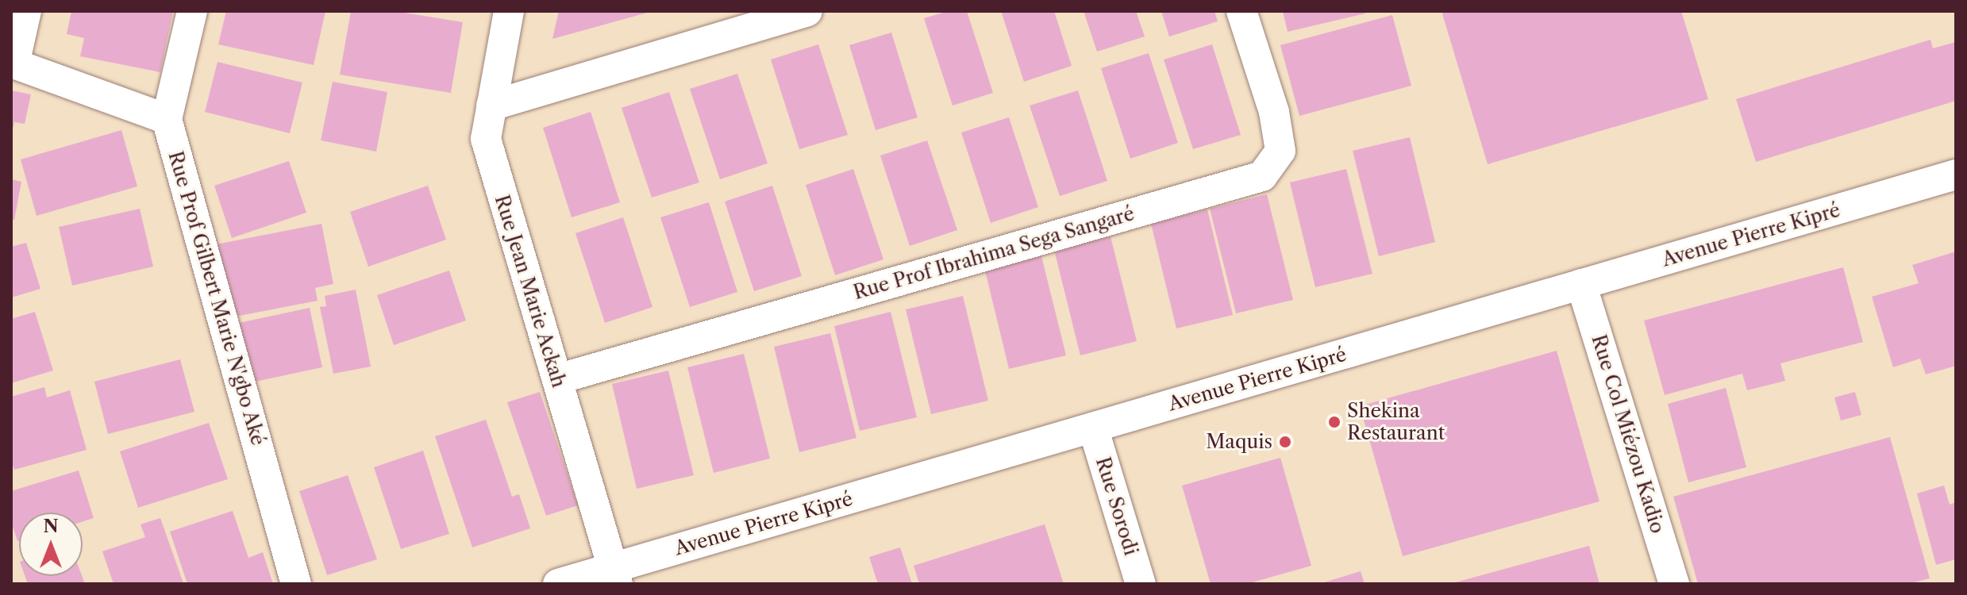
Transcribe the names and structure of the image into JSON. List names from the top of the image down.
{
  "streets": {
    "street": [
      "Avenue Pierre Kipré",
      "Rue Prof Ibrahima Sega Sangaré",
      "Rue Jean Marie Ackah",
      "Rue Prof Gilbert Marie N'gbo Aké",
      "Rue Col Miézou Kadio",
      "Rue Sorodi"
    ]
  },
  "crossings": [
    ["Avenue Pierre Kipré", "Rue Jean Marie Ackah"],
    ["Avenue Pierre Kipré", "Rue Col Miézou Kadio"],
    ["Avenue Pierre Kipré", "Rue Sorodi"],
    ["Rue Prof Ibrahima Sega Sangaré", "Rue Jean Marie Ackah"]
  ],
  "places": ["Shekina Restaurant", "Maquis"],
  "north": "top"
}
